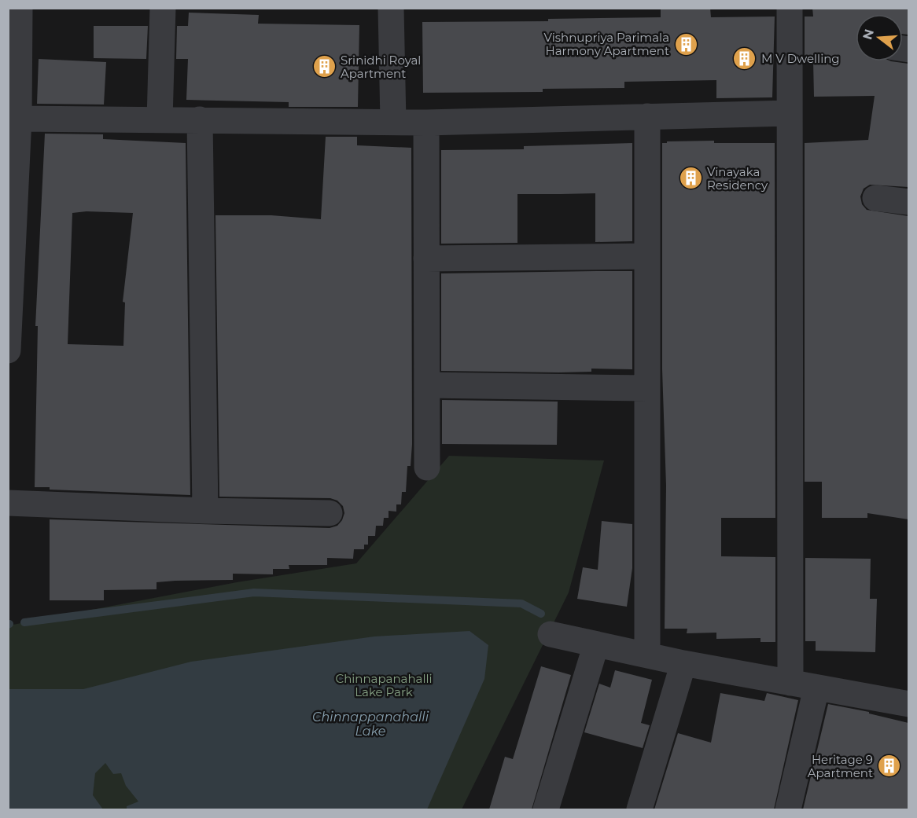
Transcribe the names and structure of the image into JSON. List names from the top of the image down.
{
  "water": ["Chinnappanahalli Lake"],
  "parks": ["Chinnapanahalli Lake Park"],
  "places": {
    "building": [
      "Vishnupriya Parimala Harmony Apartment",
      "M V Dwelling",
      "Srinidhi Royal Apartment",
      "Vinayaka Residency",
      "Heritage 9 Apartment"
    ]
  },
  "north": "left"
}
